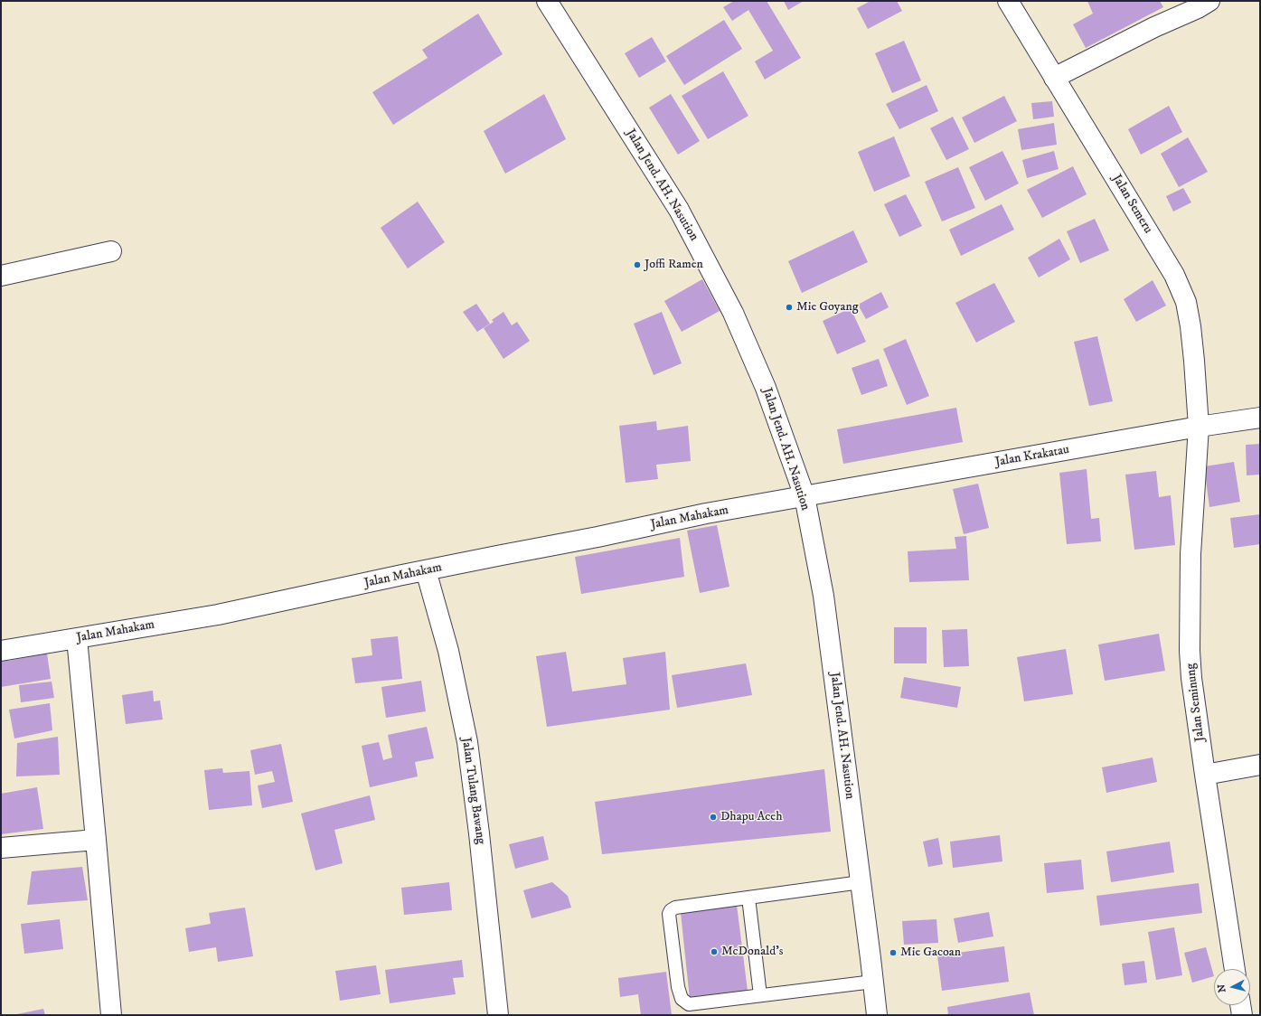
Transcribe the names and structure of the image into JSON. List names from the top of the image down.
{
  "streets": {
    "main road": [
      "Jalan Jend. AH. Nasution",
      "Jalan Semeru",
      "Jalan Krakatau",
      "Jalan Mahakam",
      "Jalan Seminung",
      "Jalan Tulang Bawang"
    ]
  },
  "crossings": [
    ["Jalan Jend. AH. Nasution", "Jalan Krakatau"],
    ["Jalan Jend. AH. Nasution", "Jalan Mahakam"],
    ["Jalan Semeru", "Jalan Krakatau"],
    ["Jalan Semeru", "Jalan Seminung"],
    ["Jalan Krakatau", "Jalan Mahakam"],
    ["Jalan Krakatau", "Jalan Seminung"],
    ["Jalan Mahakam", "Jalan Tulang Bawang"]
  ],
  "places": [
    "Joffi Ramen",
    "Mie Goyang",
    "Dhapu Aceh",
    "McDonald's",
    "Mie Gacoan"
  ],
  "north": "left"
}
